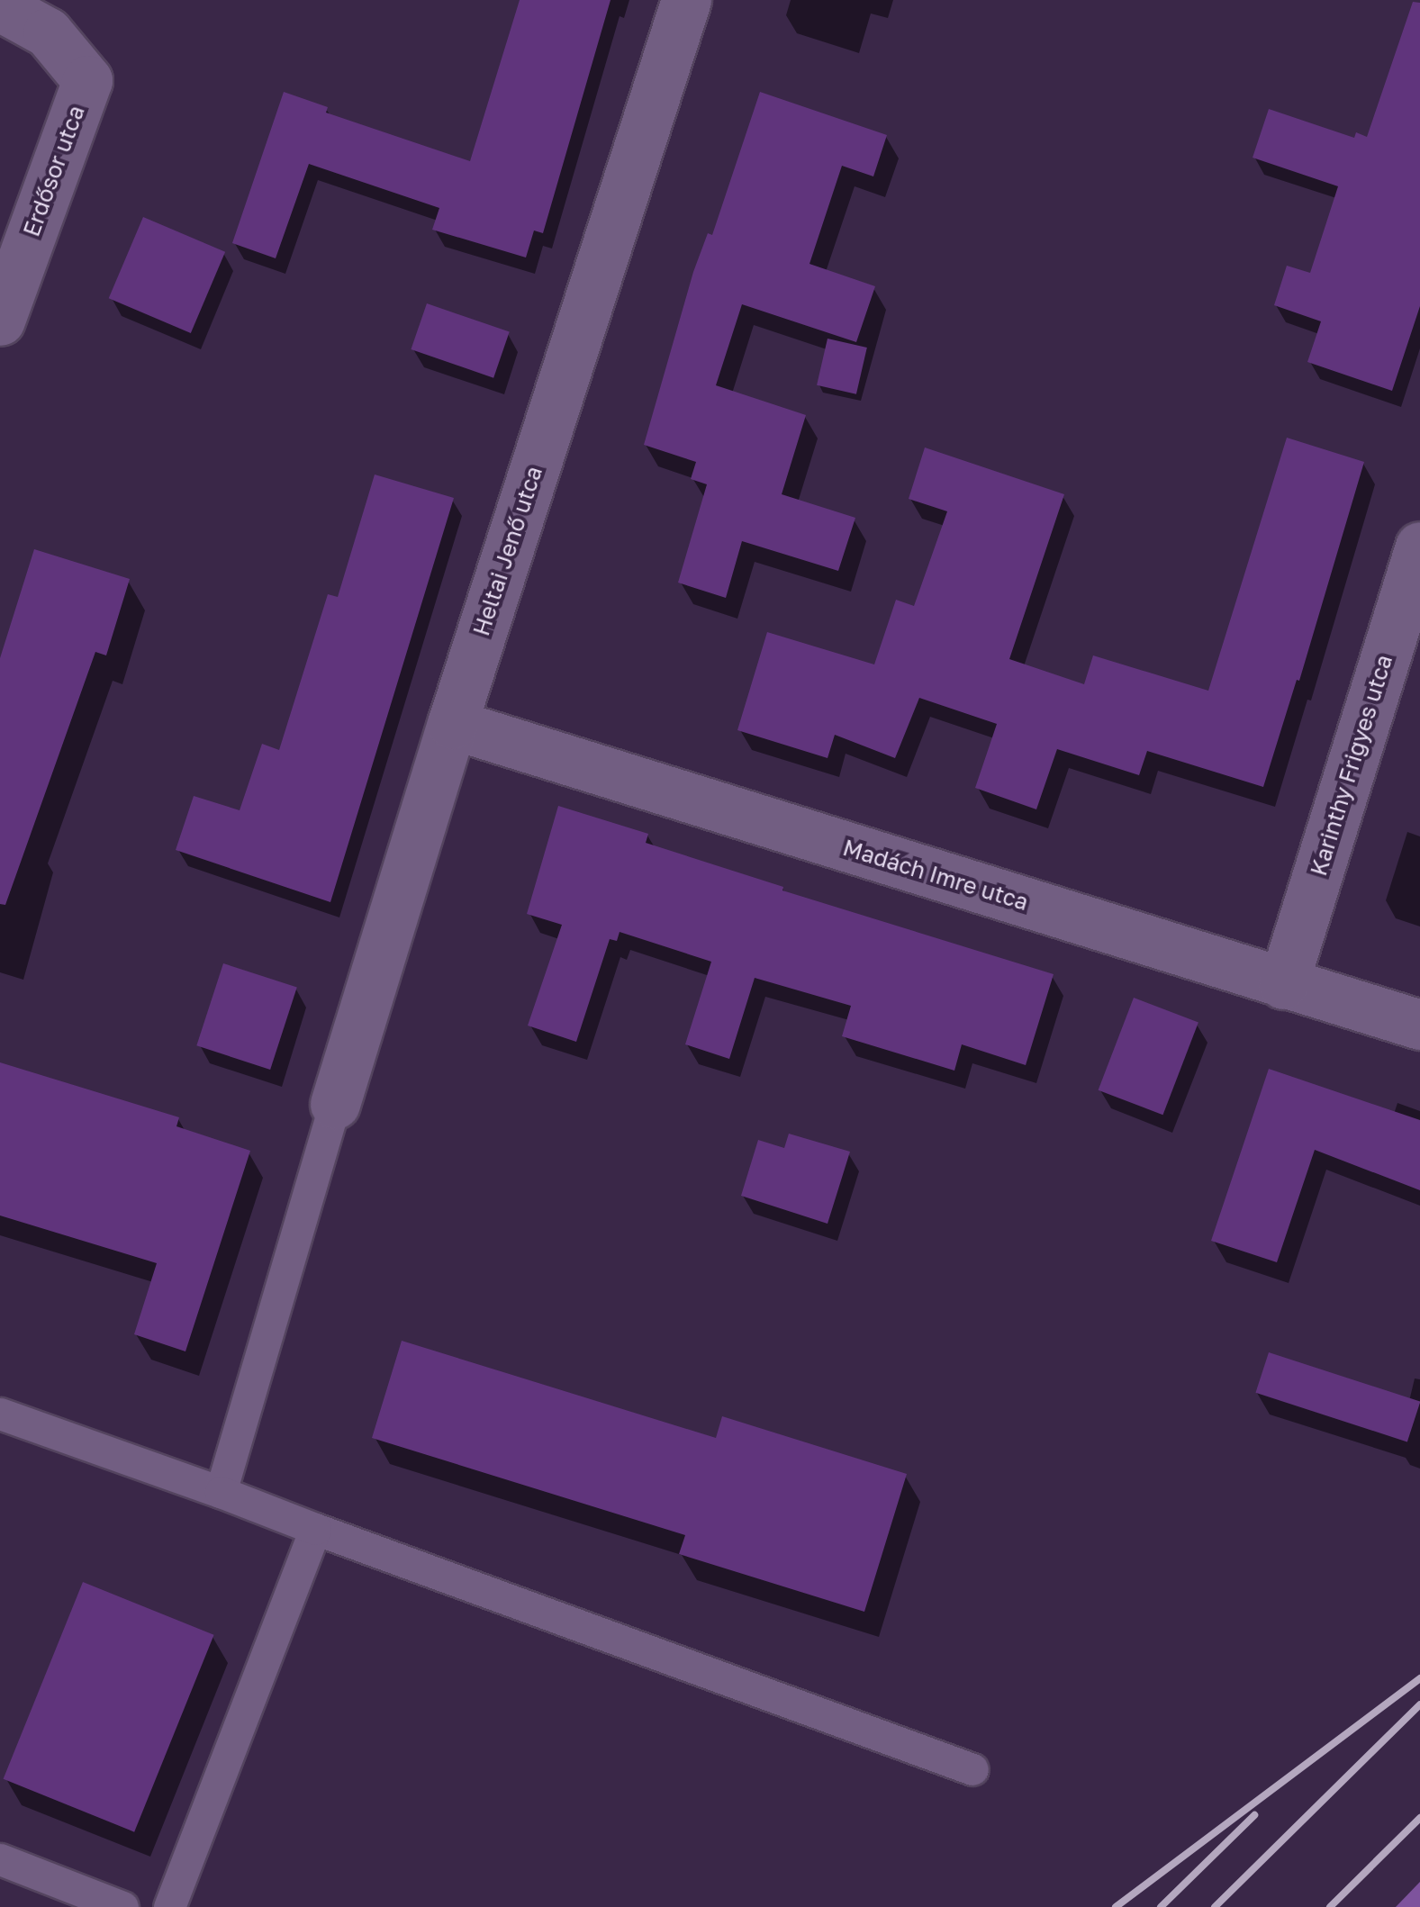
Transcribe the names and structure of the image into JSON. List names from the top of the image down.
{
  "streets": {
    "street": [
      "Erdősor utca",
      "Heltai Jenő utca",
      "Karinthy Frigyes utca",
      "Madách Imre utca"
    ]
  },
  "crossings": [
    ["Heltai Jenő utca", "Madách Imre utca"],
    ["Karinthy Frigyes utca", "Madách Imre utca"]
  ]
}
